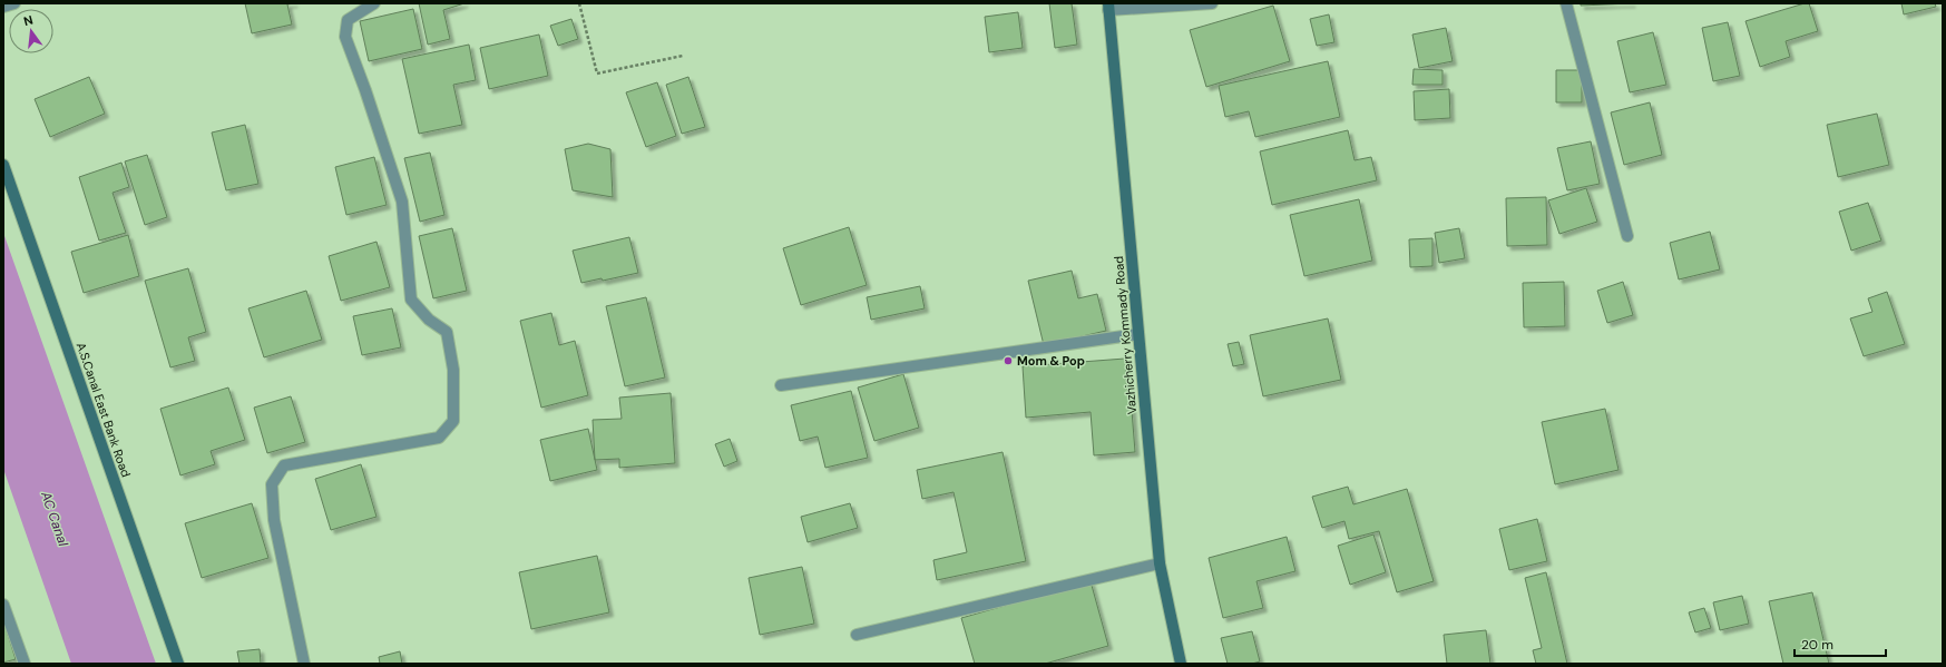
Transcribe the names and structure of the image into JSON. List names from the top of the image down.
{
  "streets": {
    "main road": ["Vazhicherry Kommady Road", "A.S.Canal East Bank Road"]
  },
  "water": ["AC Canal"],
  "places": ["Mom & Pop"],
  "scale_bar": "20 m",
  "north": "top"
}
